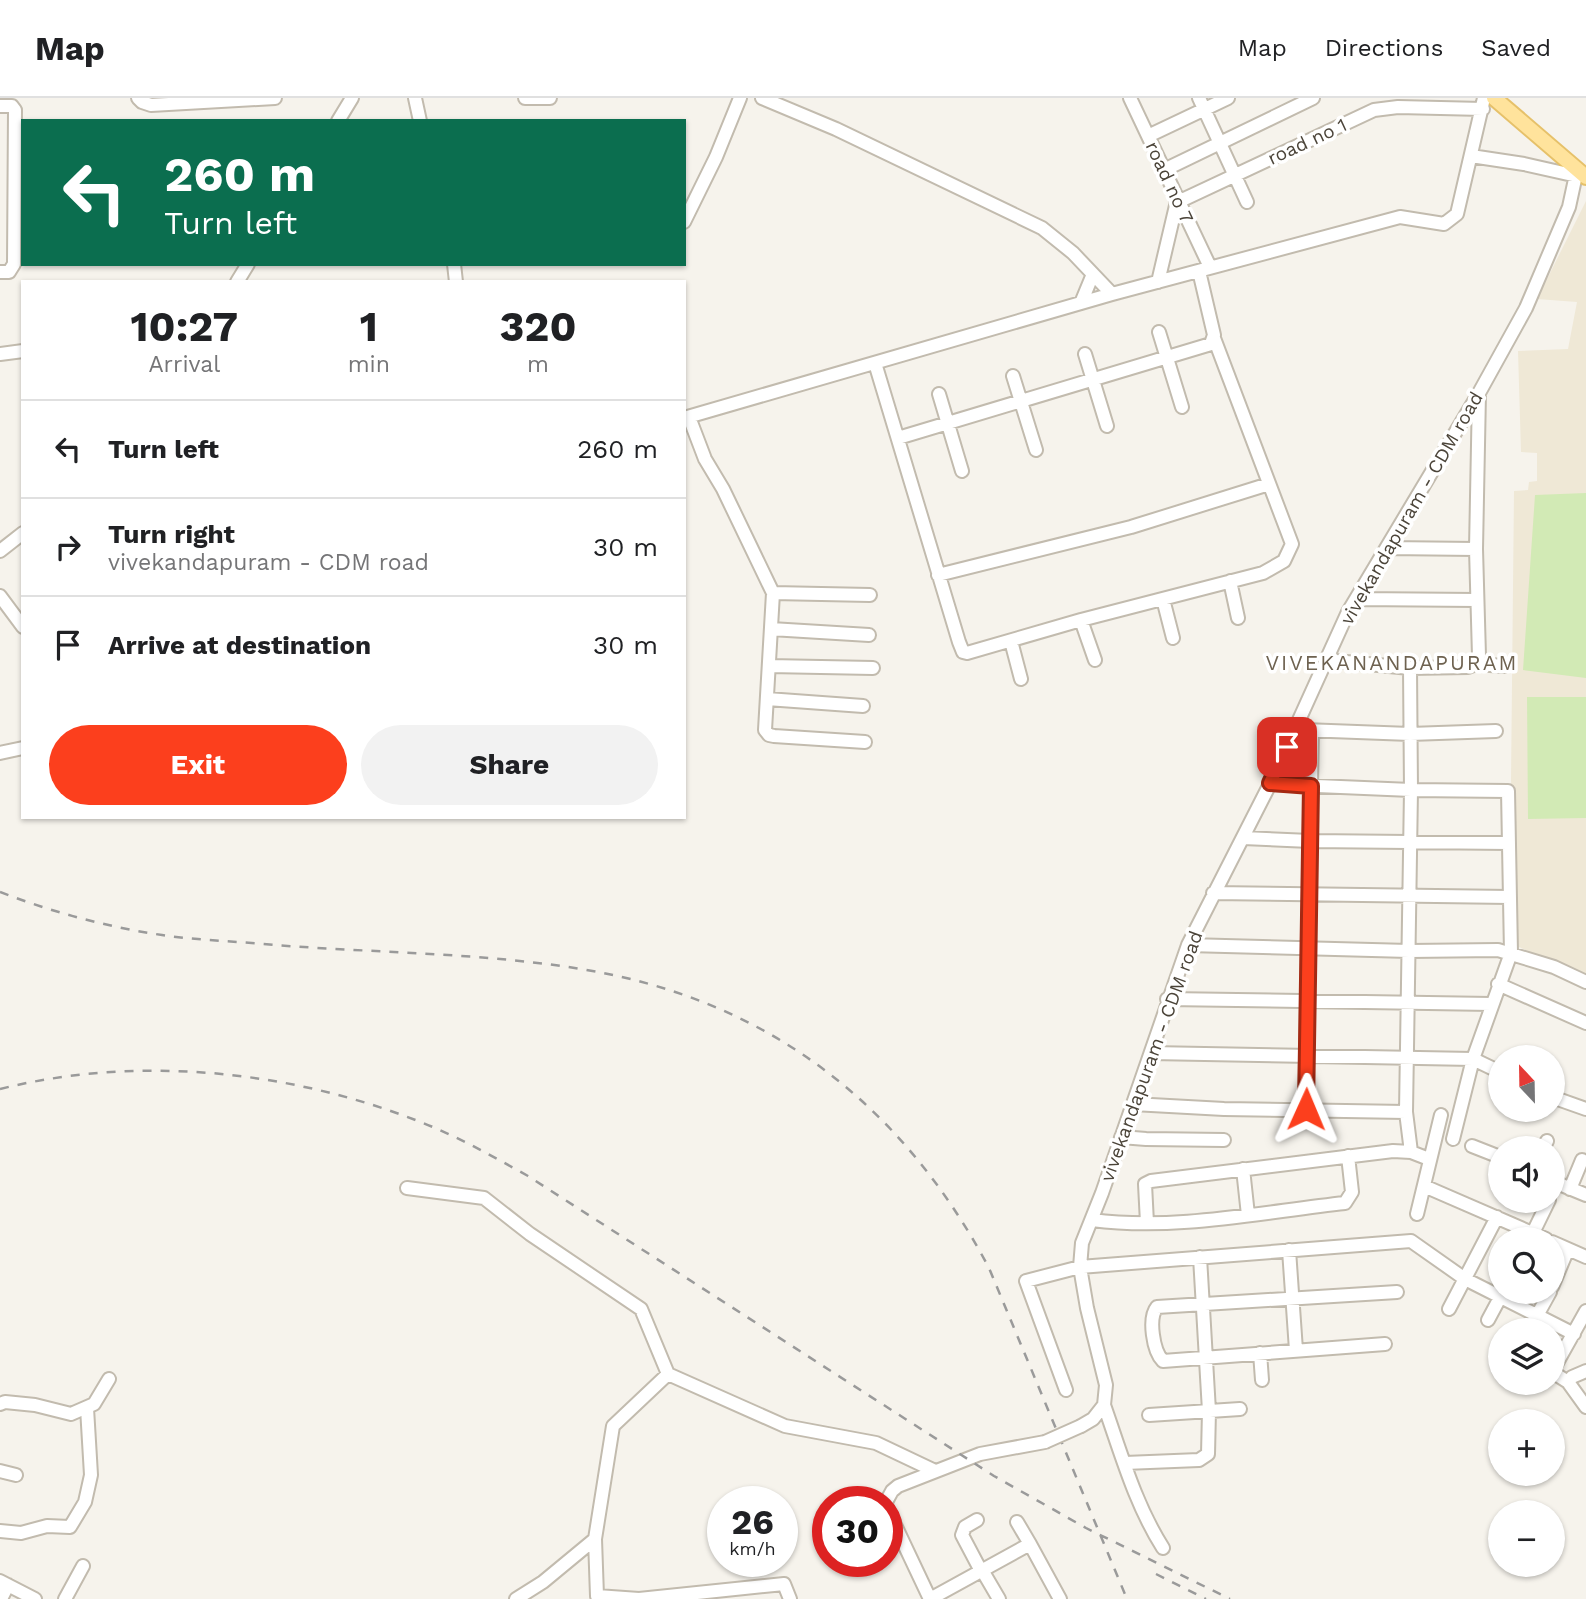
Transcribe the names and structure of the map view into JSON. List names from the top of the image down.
{
  "streets": {
    "street": ["road no 1", "road no 7", "vivekandapuram - CDM road"]
  },
  "crossings": [
    ["road no 1", "road no 7"]
  ],
  "districts": ["VIVEKANANDAPURAM"],
  "north": "top",
  "page": {
    "header": "Map",
    "nav": ["Map", "Directions", "Saved"],
    "turn": ["260 m", "Turn left"],
    "eta": [
      "10:27",
      "Arrival",
      "1",
      "min",
      "320",
      "m"
    ],
    "list": [
      {
        "name": "Turn left",
        "value": "260 m"
      },
      {
        "name": "Turn right",
        "note": "vivekandapuram - CDM road",
        "value": "30 m"
      },
      {
        "name": "Arrive at destination",
        "value": "30 m"
      }
    ],
    "buttons": ["Exit", "Share"],
    "map_buttons": ["+", "−"],
    "speed": "26 km/h",
    "limit": "30"
  }
}
